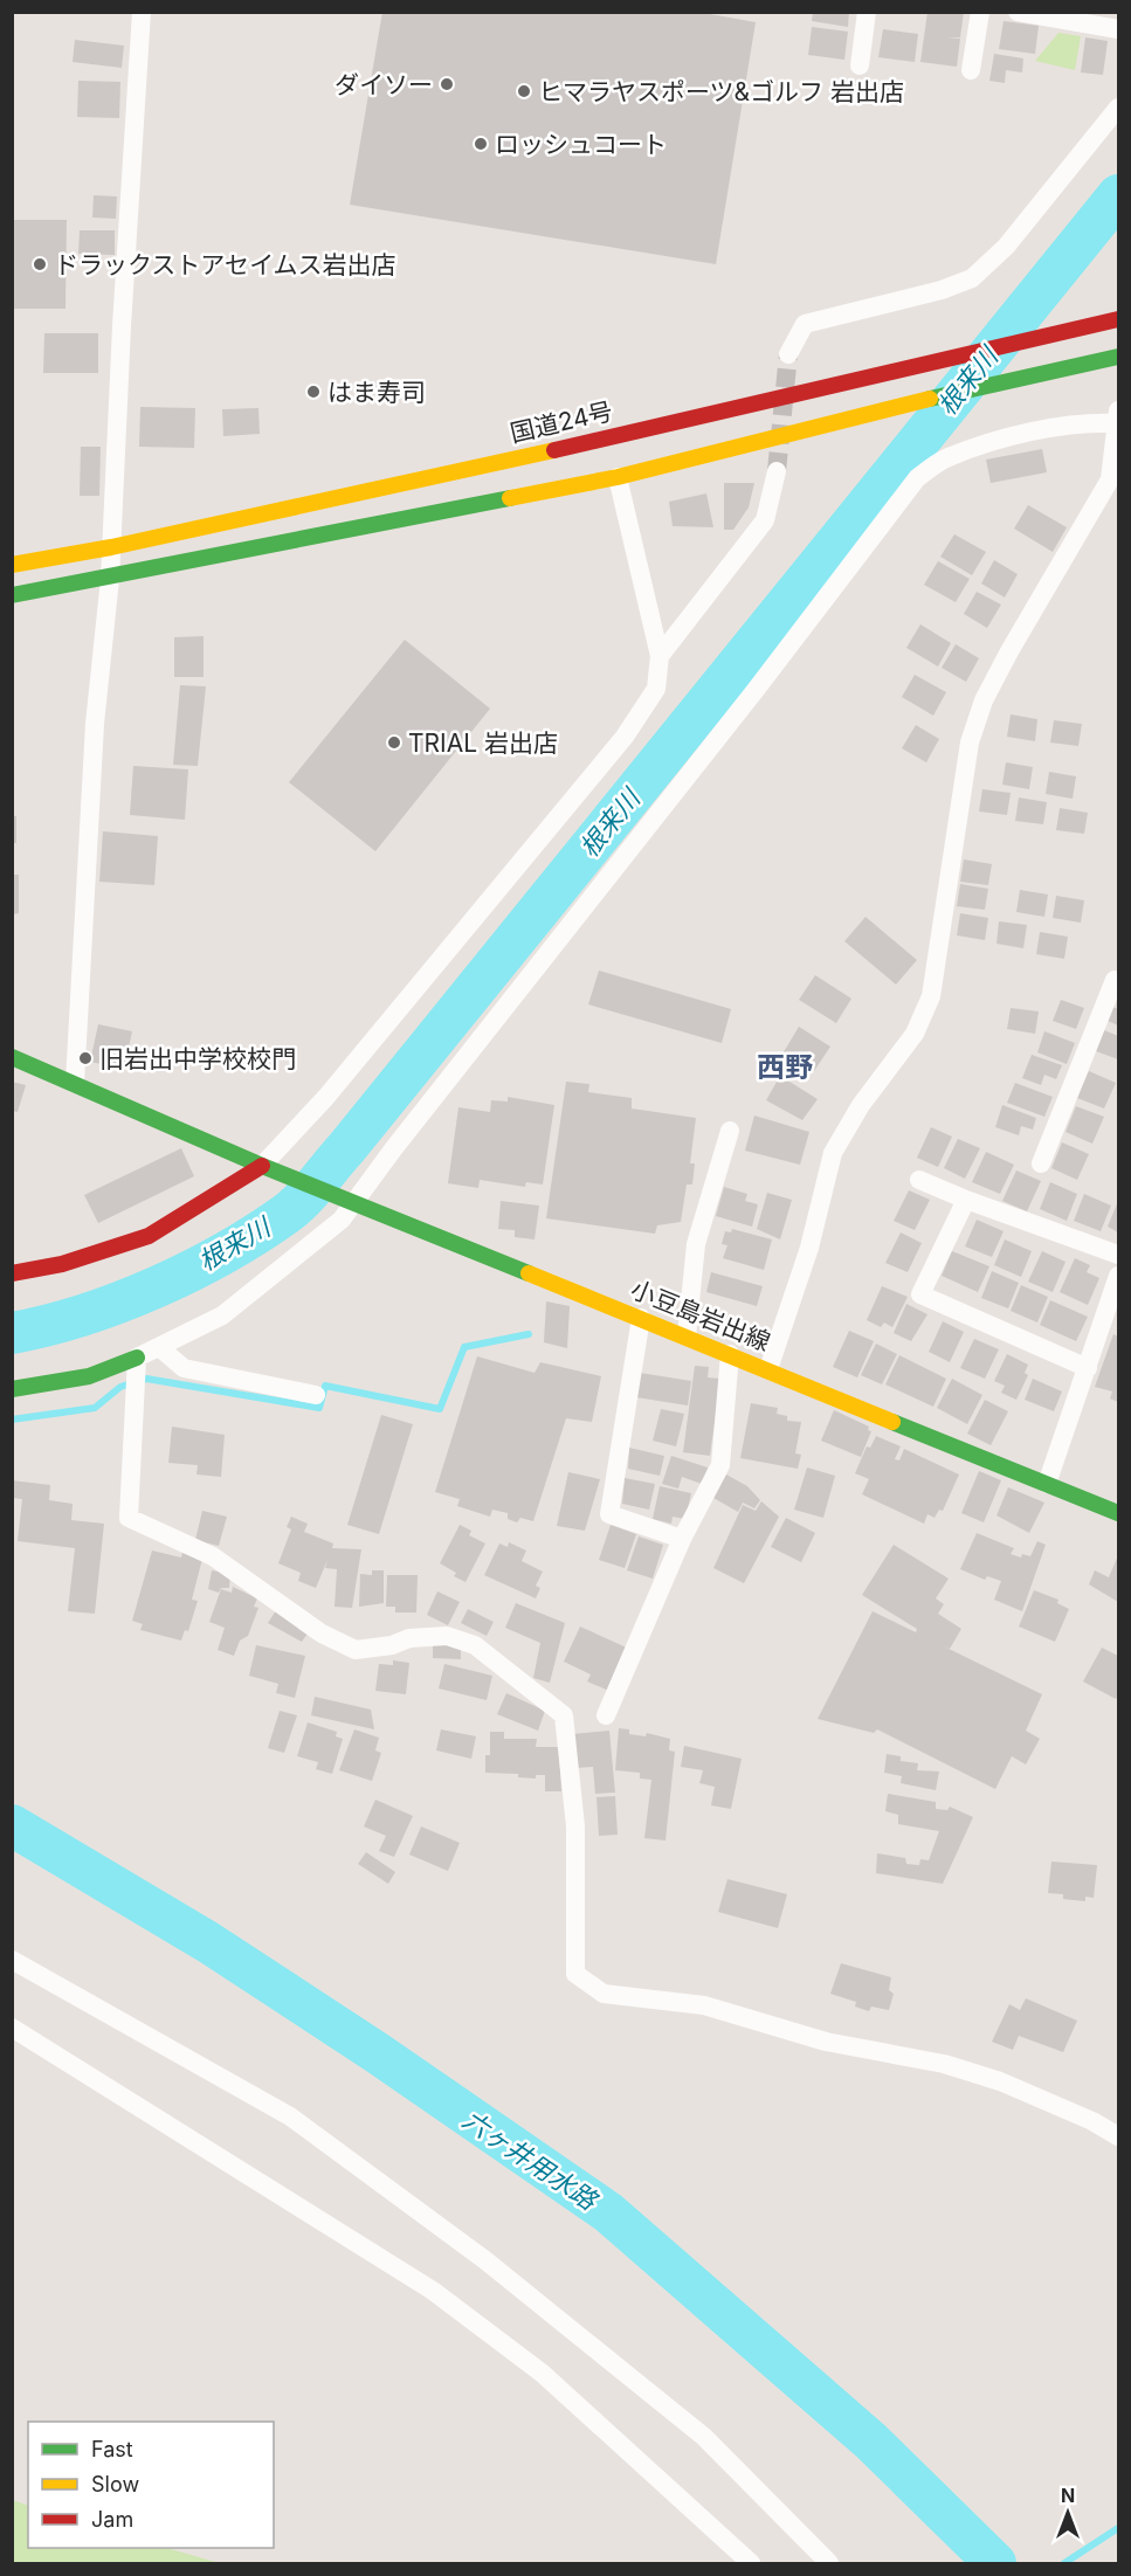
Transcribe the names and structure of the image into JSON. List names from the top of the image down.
{
  "streets": {
    "main road": ["国道24号", "小豆島岩出線"]
  },
  "districts": ["西野"],
  "water": ["根来川", "六ヶ井用水路"],
  "places": [
    "ダイソー",
    "ヒマラヤスポーツ&ゴルフ 岩出店",
    "ロッシュコート",
    "ドラックストアセイムス岩出店",
    "はま寿司",
    "TRIAL 岩出店",
    "旧岩出中学校校門"
  ],
  "legend": ["Fast", "Slow", "Jam"],
  "north": "top"
}
